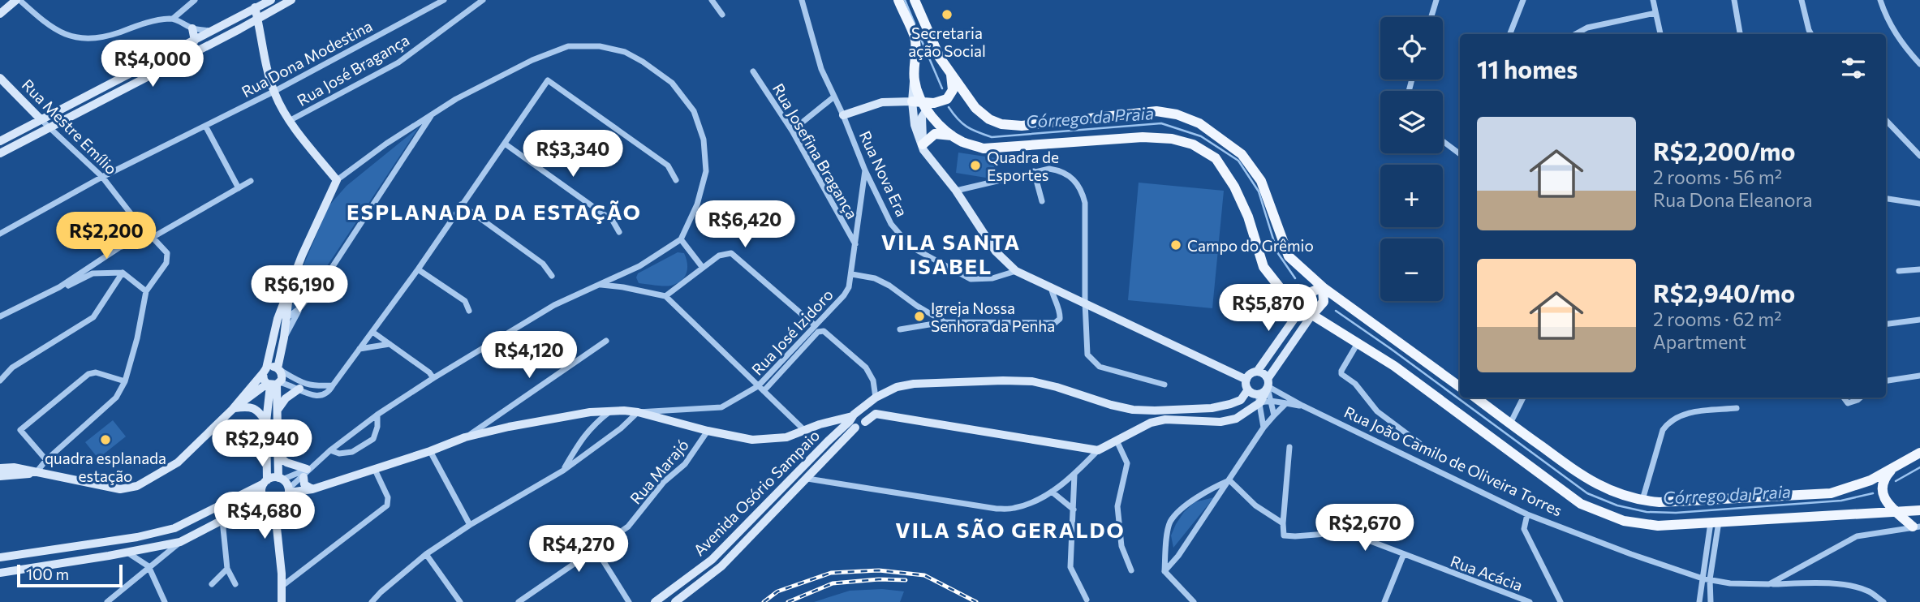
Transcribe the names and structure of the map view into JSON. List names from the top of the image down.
{
  "streets": {
    "street": [
      "Rua Dona Modestina",
      "Rua José Bragança",
      "Rua Mestre Emílio",
      "Rua Josefina Bragança",
      "Rua Nova Era",
      "Rua José Izidoro",
      "Rua João Camilo de Oliveira Torres",
      "Rua Marajó",
      "Avenida Osório Sampaio",
      "Rua Acácia"
    ]
  },
  "crossings": [
    ["Rua Dona Modestina", "Rua Mestre Emílio"],
    ["Rua Josefina Bragança", "Rua José Izidoro"],
    ["Rua Nova Era", "Rua José Izidoro"],
    ["Rua João Camilo de Oliveira Torres", "Avenida Osório Sampaio"]
  ],
  "districts": ["ESPLANADA DA ESTAÇÃO", "VILA SANTA ISABEL", "VILA SÃO GERALDO"],
  "water": ["Córrego da Praia"],
  "places": [
    "Secretaria ação Social",
    "Quadra de Esportes",
    "Campo do Grêmio",
    "Igreja Nossa Senhora da Penha",
    "quadra esplanada estação"
  ],
  "scale_bar": "100 m",
  "page": {
    "map_buttons": ["+", "−"],
    "heading": "11 homes",
    "price": [
      "R$4,000",
      "R$3,340",
      "R$6,420",
      "R$2,200",
      "R$6,190",
      "R$5,870",
      "R$4,120",
      "R$2,940",
      "R$4,680",
      "R$2,670",
      "R$4,270"
    ],
    "list": [
      {
        "name": "R$2,200/mo",
        "note": "2 rooms · 56 m² · Rua Dona Eleanora"
      },
      {
        "name": "R$2,940/mo",
        "note": "2 rooms · 62 m² · Apartment"
      }
    ],
    "scale": "100 m"
  }
}
